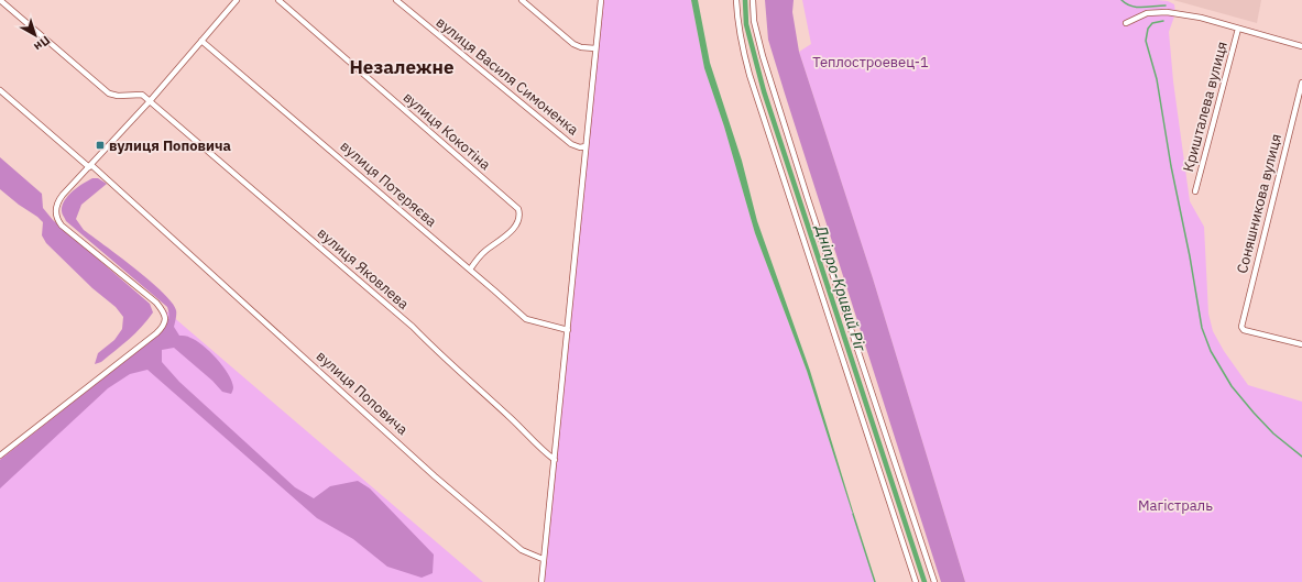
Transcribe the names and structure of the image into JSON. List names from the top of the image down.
{
  "streets": {
    "street": [
      "вулиця Василя Симоненка",
      "Кришталева вулиця",
      "вулиця Кокотіна",
      "вулиця Потеряєва",
      "Соняшникова вулиця",
      "вулиця Яковлева",
      "вулиця Поповича"
    ]
  },
  "crossings": [
    ["вулиця Кокотіна", "вулиця Потеряєва"]
  ],
  "districts": ["Незалежне"],
  "water": ["Дніпро-Кривий Ріг"],
  "parks": ["Теплостроевец-1", "Магістраль"],
  "places": {
    "transit": ["вулиця Поповича"]
  },
  "north": "bottom right"
}
